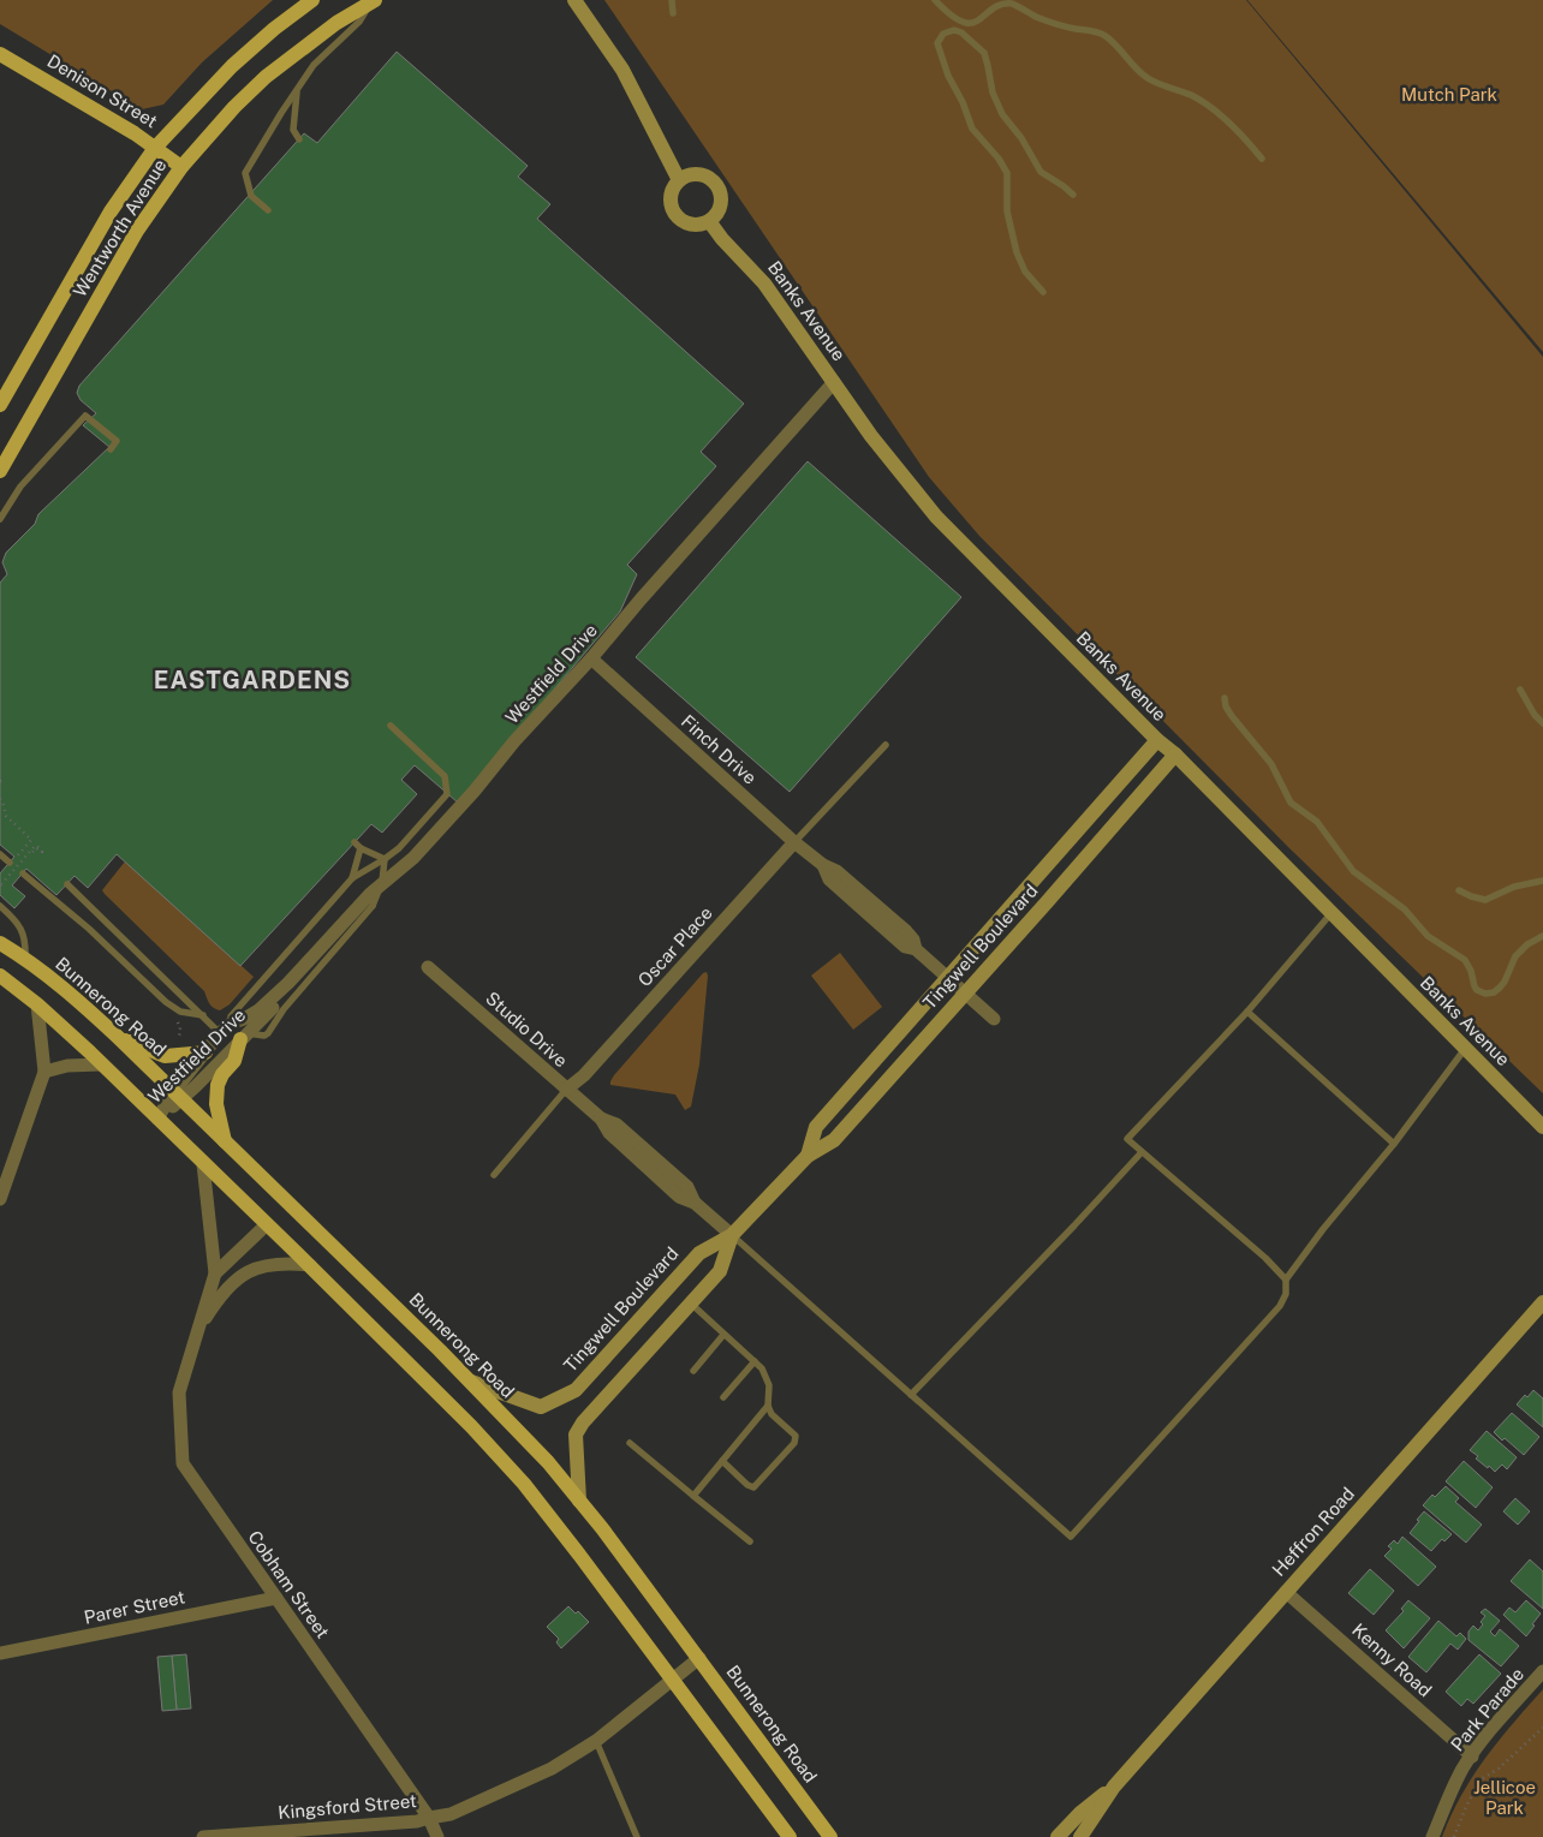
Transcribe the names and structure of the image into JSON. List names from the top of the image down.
{
  "streets": {
    "main road": ["Denison Street", "Wentworth Avenue", "Bunnerong Road"],
    "street": [
      "Banks Avenue",
      "Westfield Drive",
      "Finch Drive",
      "Oscar Place",
      "Tingwell Boulevard",
      "Studio Drive",
      "Heffron Road",
      "Cobham Street",
      "Parer Street",
      "Kenny Road",
      "Park Parade",
      "Kingsford Street"
    ]
  },
  "crossings": [
    ["Denison Street", "Wentworth Avenue"],
    ["Banks Avenue", "Westfield Drive"],
    ["Banks Avenue", "Tingwell Boulevard"],
    ["Westfield Drive", "Finch Drive"],
    ["Westfield Drive", "Bunnerong Road"],
    ["Finch Drive", "Oscar Place"],
    ["Finch Drive", "Tingwell Boulevard"],
    ["Oscar Place", "Studio Drive"],
    ["Tingwell Boulevard", "Bunnerong Road"],
    ["Tingwell Boulevard", "Studio Drive"],
    ["Bunnerong Road", "Kingsford Street"],
    ["Heffron Road", "Kenny Road"],
    ["Cobham Street", "Parer Street"],
    ["Cobham Street", "Kingsford Street"],
    ["Kenny Road", "Park Parade"]
  ],
  "districts": ["EASTGARDENS"],
  "parks": ["Mutch Park", "Jellicoe Park"]
}
